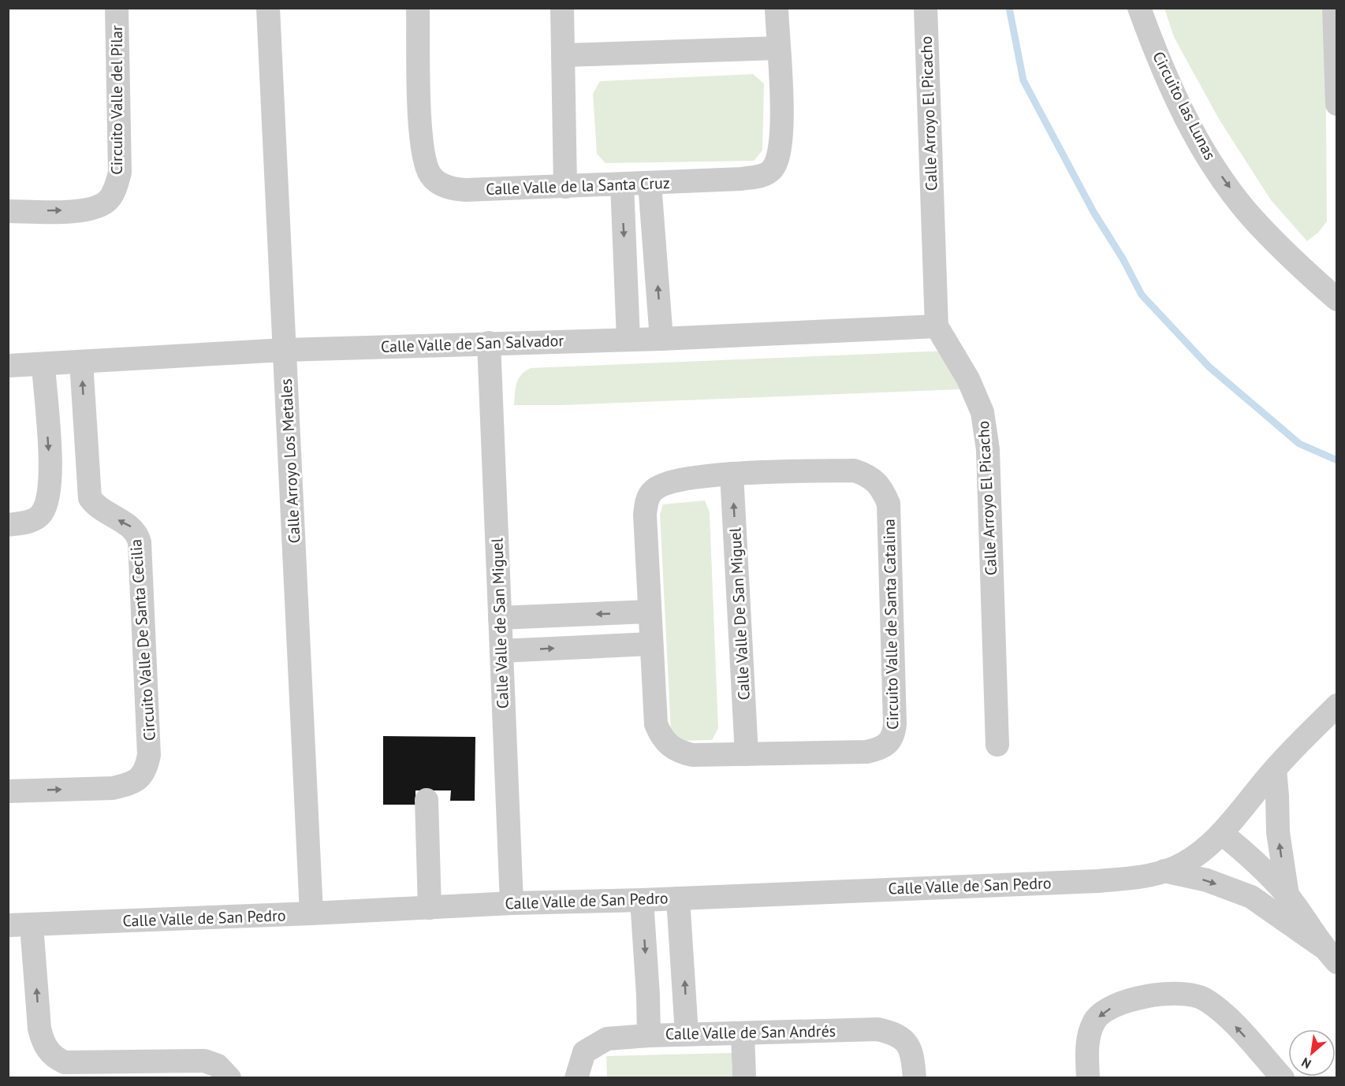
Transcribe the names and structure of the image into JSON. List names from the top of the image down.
{
  "streets": {
    "street": [
      "Circuito Valle del Pilar",
      "Circuito las Lunas",
      "Calle Arroyo El Picacho",
      "Calle Valle de la Santa Cruz",
      "Calle Valle de San Salvador",
      "Calle Arroyo Los Metales",
      "Calle Valle De San Miguel",
      "Calle Valle de San Miguel",
      "Circuito Valle de Santa Catalina",
      "Circuito Valle De Santa Cecilia",
      "Calle Valle de San Pedro",
      "Calle Valle de San Andrés"
    ]
  },
  "crossings": [
    ["Calle Arroyo El Picacho", "Calle Valle de San Salvador"],
    ["Calle Valle de la Santa Cruz", "Calle Valle de San Salvador"],
    ["Calle Valle de San Salvador", "Calle Arroyo Los Metales"],
    ["Calle Valle de San Salvador", "Calle Valle de San Miguel"],
    ["Calle Valle de San Salvador", "Circuito Valle De Santa Cecilia"],
    ["Calle Arroyo Los Metales", "Calle Valle de San Pedro"],
    ["Calle Valle De San Miguel", "Circuito Valle de Santa Catalina"],
    ["Calle Valle de San Miguel", "Calle Valle de San Pedro"],
    ["Calle Valle de San Pedro", "Calle Valle de San Andrés"]
  ],
  "one_way": ["Circuito las Lunas", "Calle Valle De San Miguel"],
  "north": "bottom left"
}
